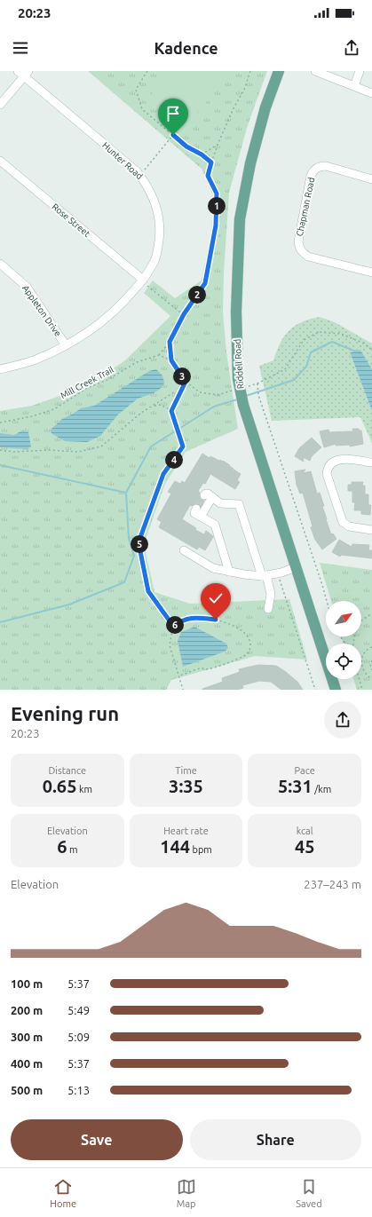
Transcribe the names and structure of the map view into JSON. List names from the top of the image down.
{
  "streets": {
    "main road": ["Riddell Road"],
    "street": [
      "Hunter Road",
      "Chapman Road",
      "Rose Street",
      "Appleton Drive"
    ],
    "path": ["Mill Creek Trail"]
  },
  "crossings": [
    ["Hunter Road", "Rose Street"],
    ["Hunter Road", "Appleton Drive"]
  ],
  "north": "top right",
  "page": {
    "status": "20:23",
    "header": "Kadence",
    "pins": [
      "1",
      "2",
      "3",
      "4",
      "5",
      "6"
    ],
    "heading": ["Evening run", "20:23"],
    "stats": [
      ["Distance", "0.65 km"],
      ["Time", "3:35"],
      ["Pace", "5:31 /km"],
      ["Elevation", "6 m"],
      ["Heart rate", "144 bpm"],
      ["kcal", "45"]
    ],
    "chart": ["Elevation", "237–243 m"],
    "list": [
      {
        "name": "100 m",
        "note": "5:37"
      },
      {
        "name": "200 m",
        "note": "5:49"
      },
      {
        "name": "300 m",
        "note": "5:09"
      },
      {
        "name": "400 m",
        "note": "5:37"
      },
      {
        "name": "500 m",
        "note": "5:13"
      }
    ],
    "buttons": ["Save", "Share"],
    "tabs": ["Home", "Map", "Saved"]
  }
}
